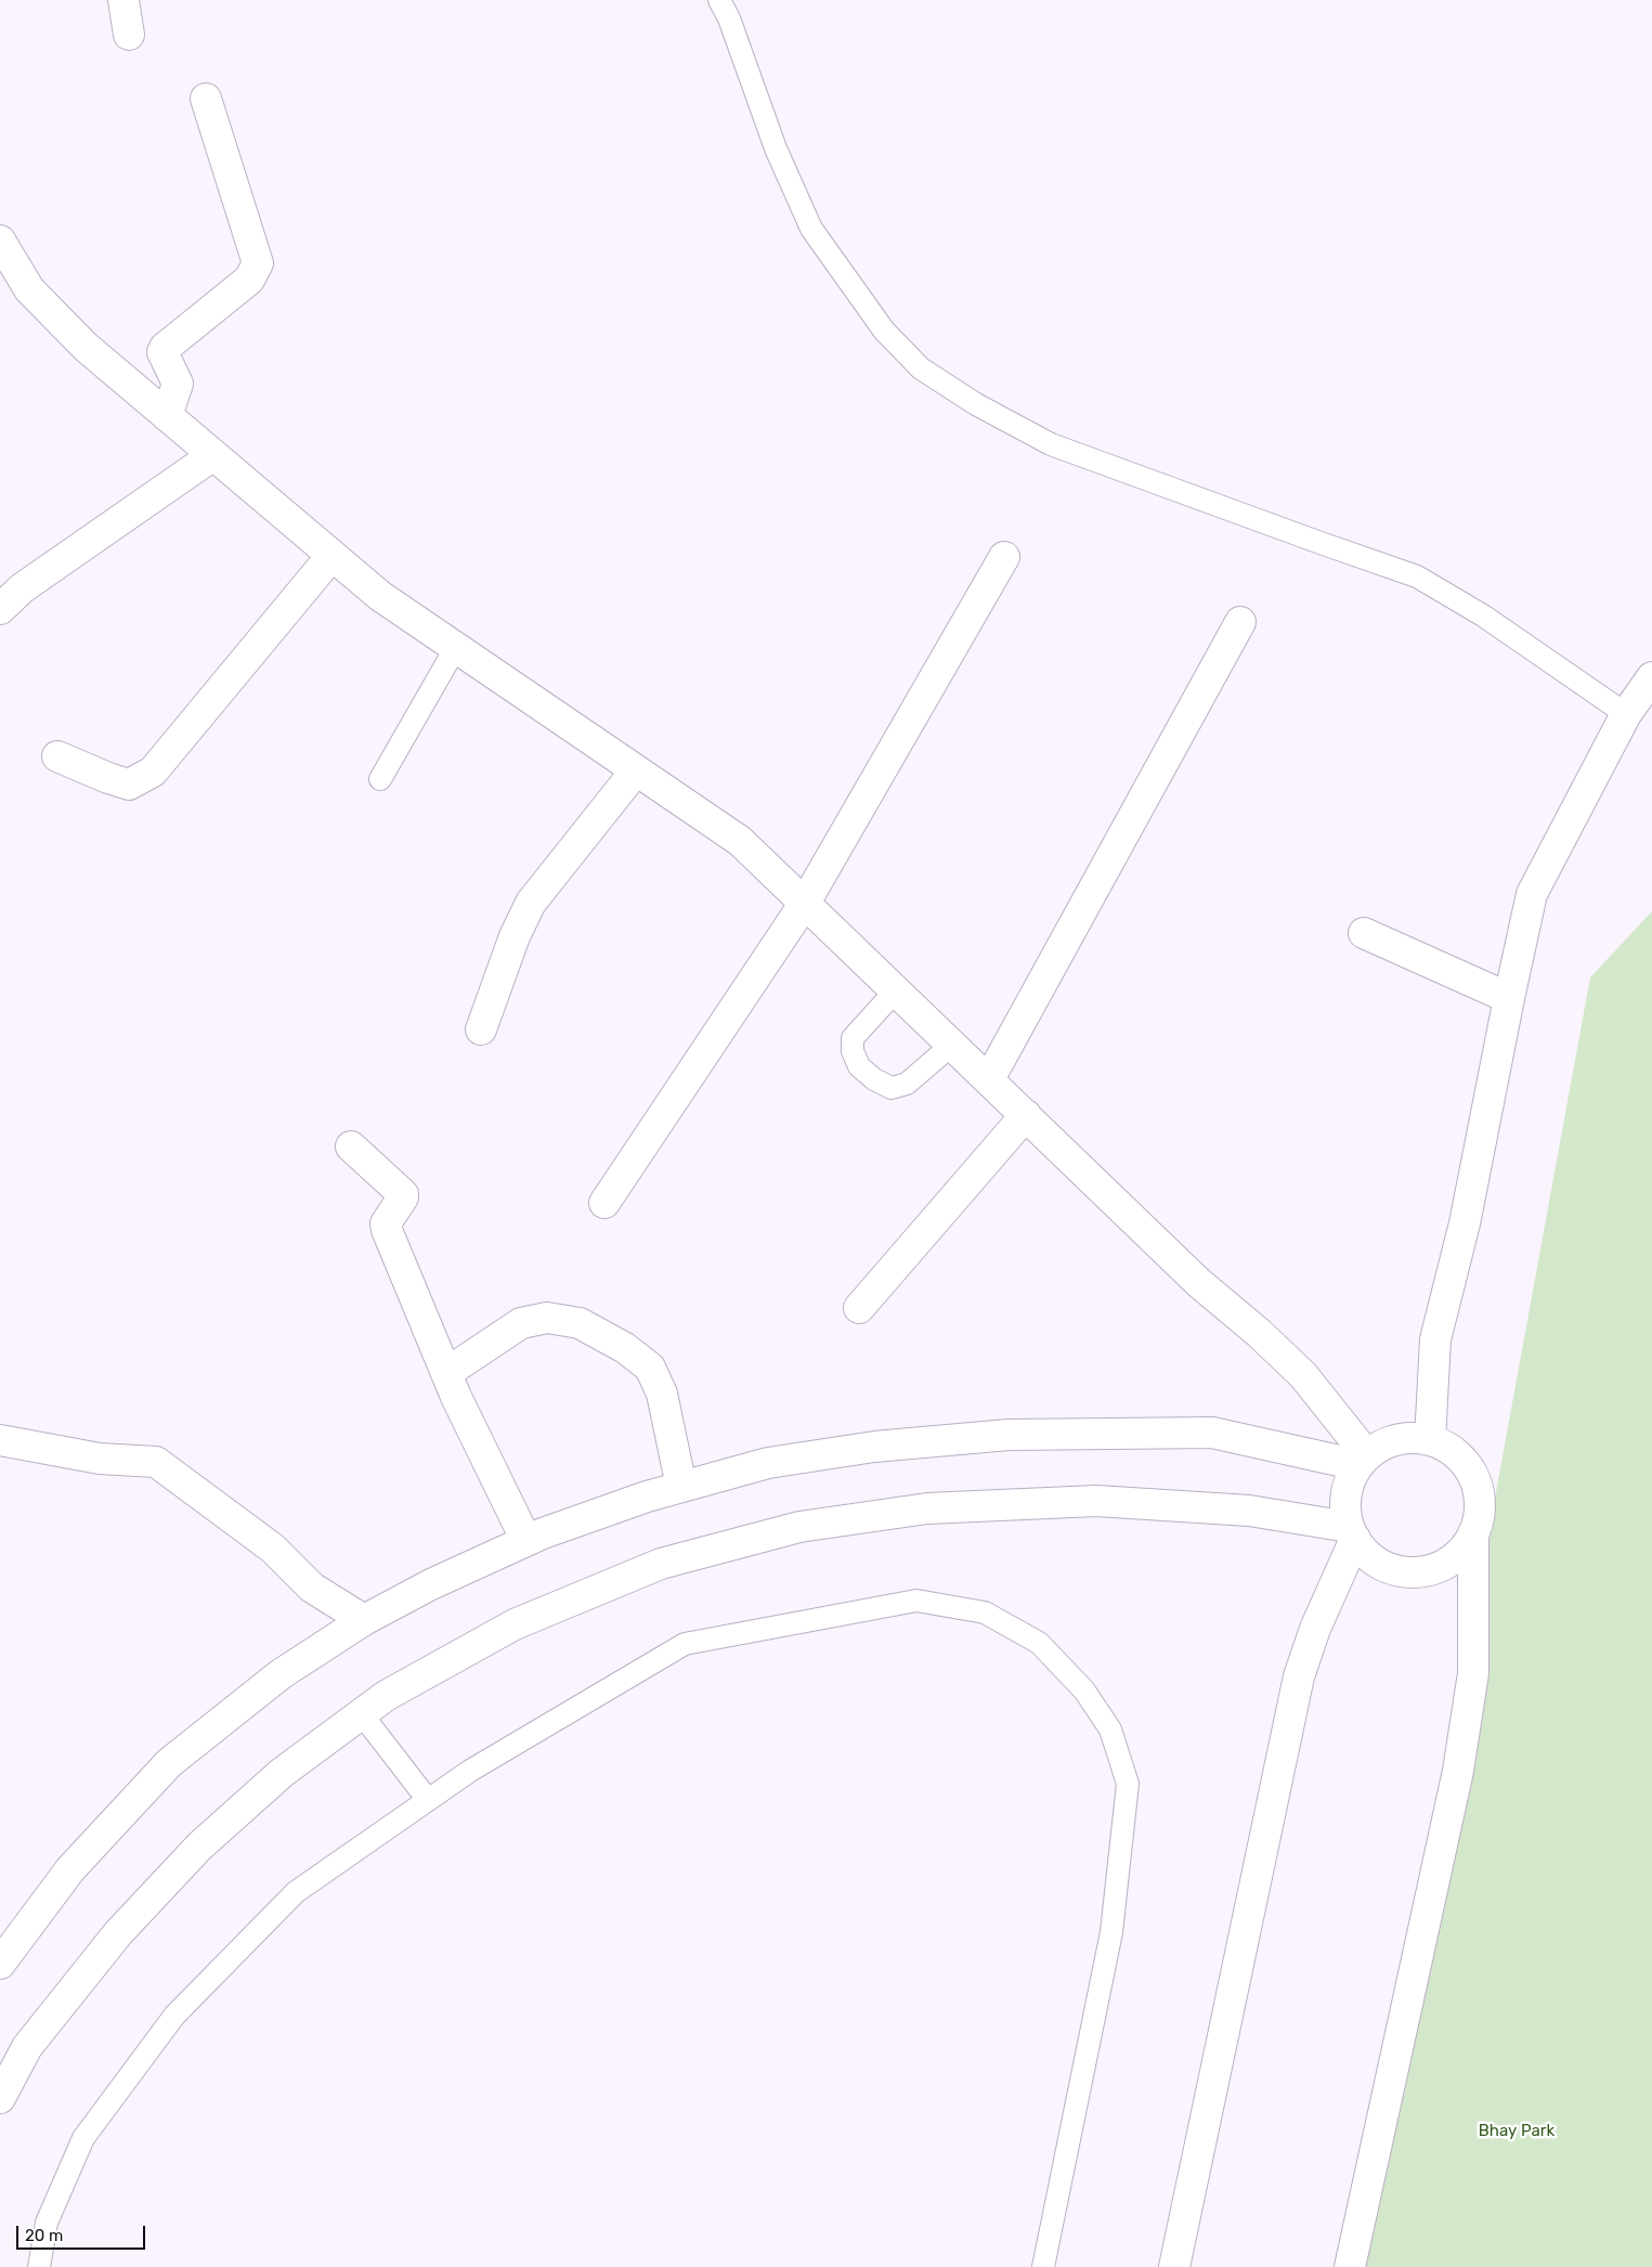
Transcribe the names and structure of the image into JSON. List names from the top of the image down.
{
  "parks": ["Bhay Park"],
  "scale_bar": "20 m"
}
